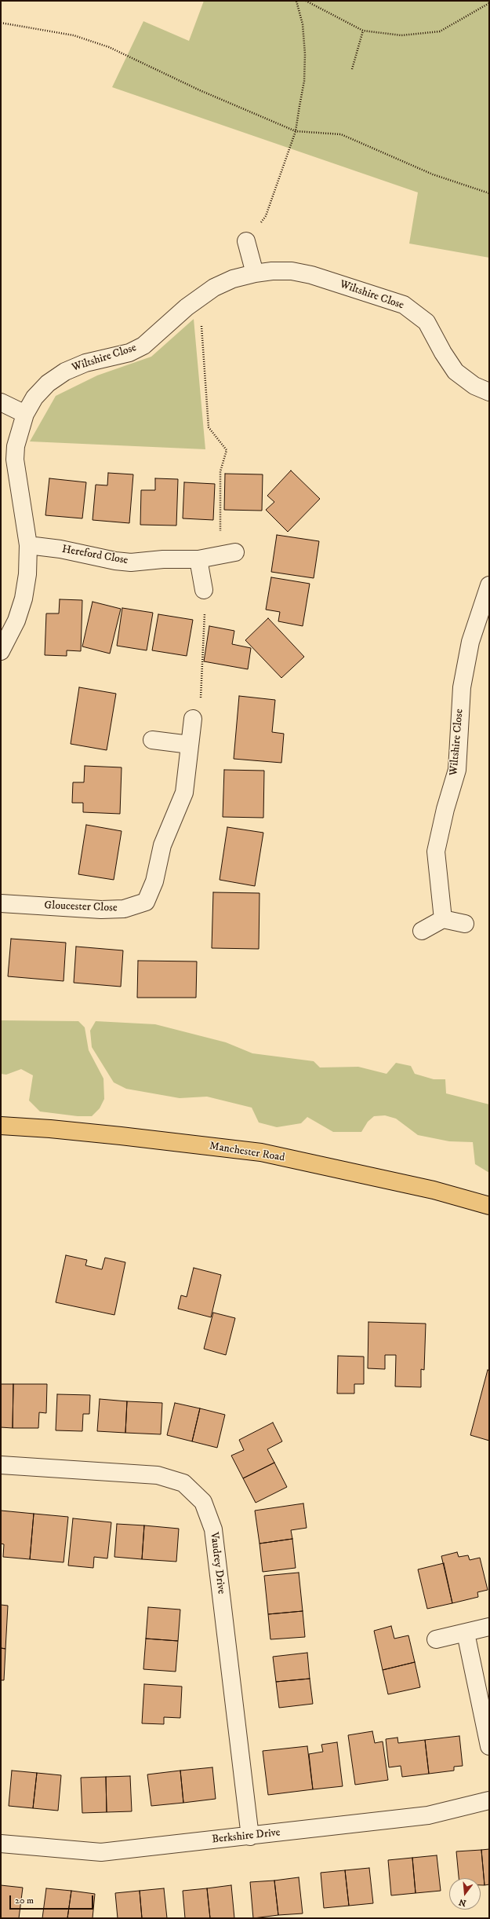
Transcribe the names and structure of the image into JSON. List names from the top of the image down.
{
  "streets": {
    "main road": ["Manchester Road"],
    "street": [
      "Wiltshire Close",
      "Hereford Close",
      "Gloucester Close",
      "Vaudrey Drive",
      "Berkshire Drive"
    ]
  },
  "crossings": [
    ["Wiltshire Close", "Hereford Close"],
    ["Vaudrey Drive", "Berkshire Drive"]
  ],
  "scale_bar": "20 m",
  "north": "bottom"
}
